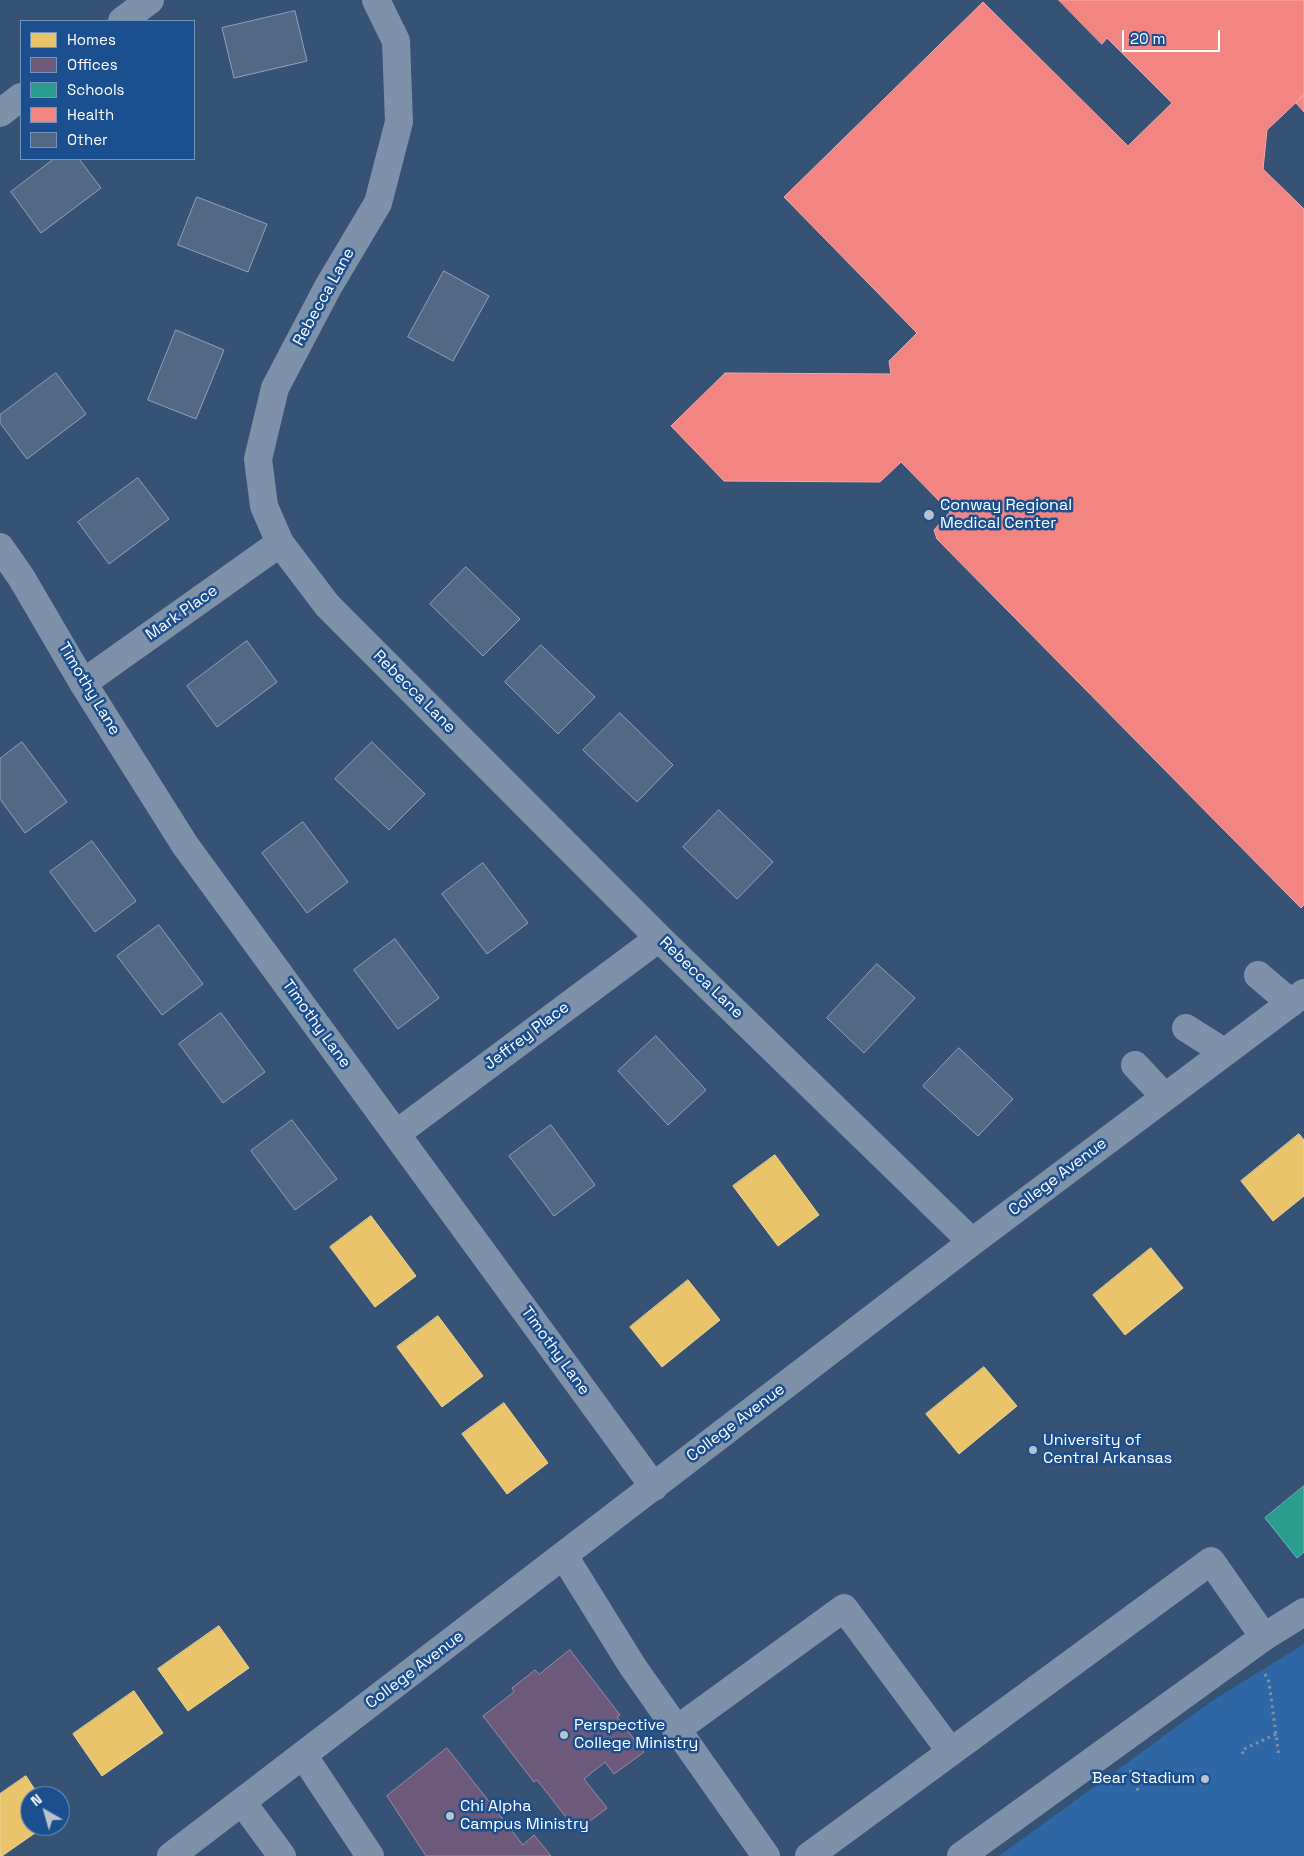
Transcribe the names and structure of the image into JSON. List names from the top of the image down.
{
  "streets": {
    "street": [
      "Rebecca Lane",
      "Mark Place",
      "Timothy Lane",
      "Jeffrey Place",
      "College Avenue"
    ]
  },
  "crossings": [
    ["Rebecca Lane", "Mark Place"],
    ["Rebecca Lane", "Jeffrey Place"],
    ["Rebecca Lane", "College Avenue"],
    ["Mark Place", "Timothy Lane"],
    ["Timothy Lane", "Jeffrey Place"],
    ["Timothy Lane", "College Avenue"]
  ],
  "places": [
    "Conway Regional Medical Center",
    "University of Central Arkansas",
    "Perspective College Ministry",
    "Bear Stadium",
    "Chi Alpha Campus Ministry"
  ],
  "legend": [
    "Homes",
    "Offices",
    "Schools",
    "Health",
    "Other"
  ],
  "scale_bar": "20 m",
  "north": "top left"
}
